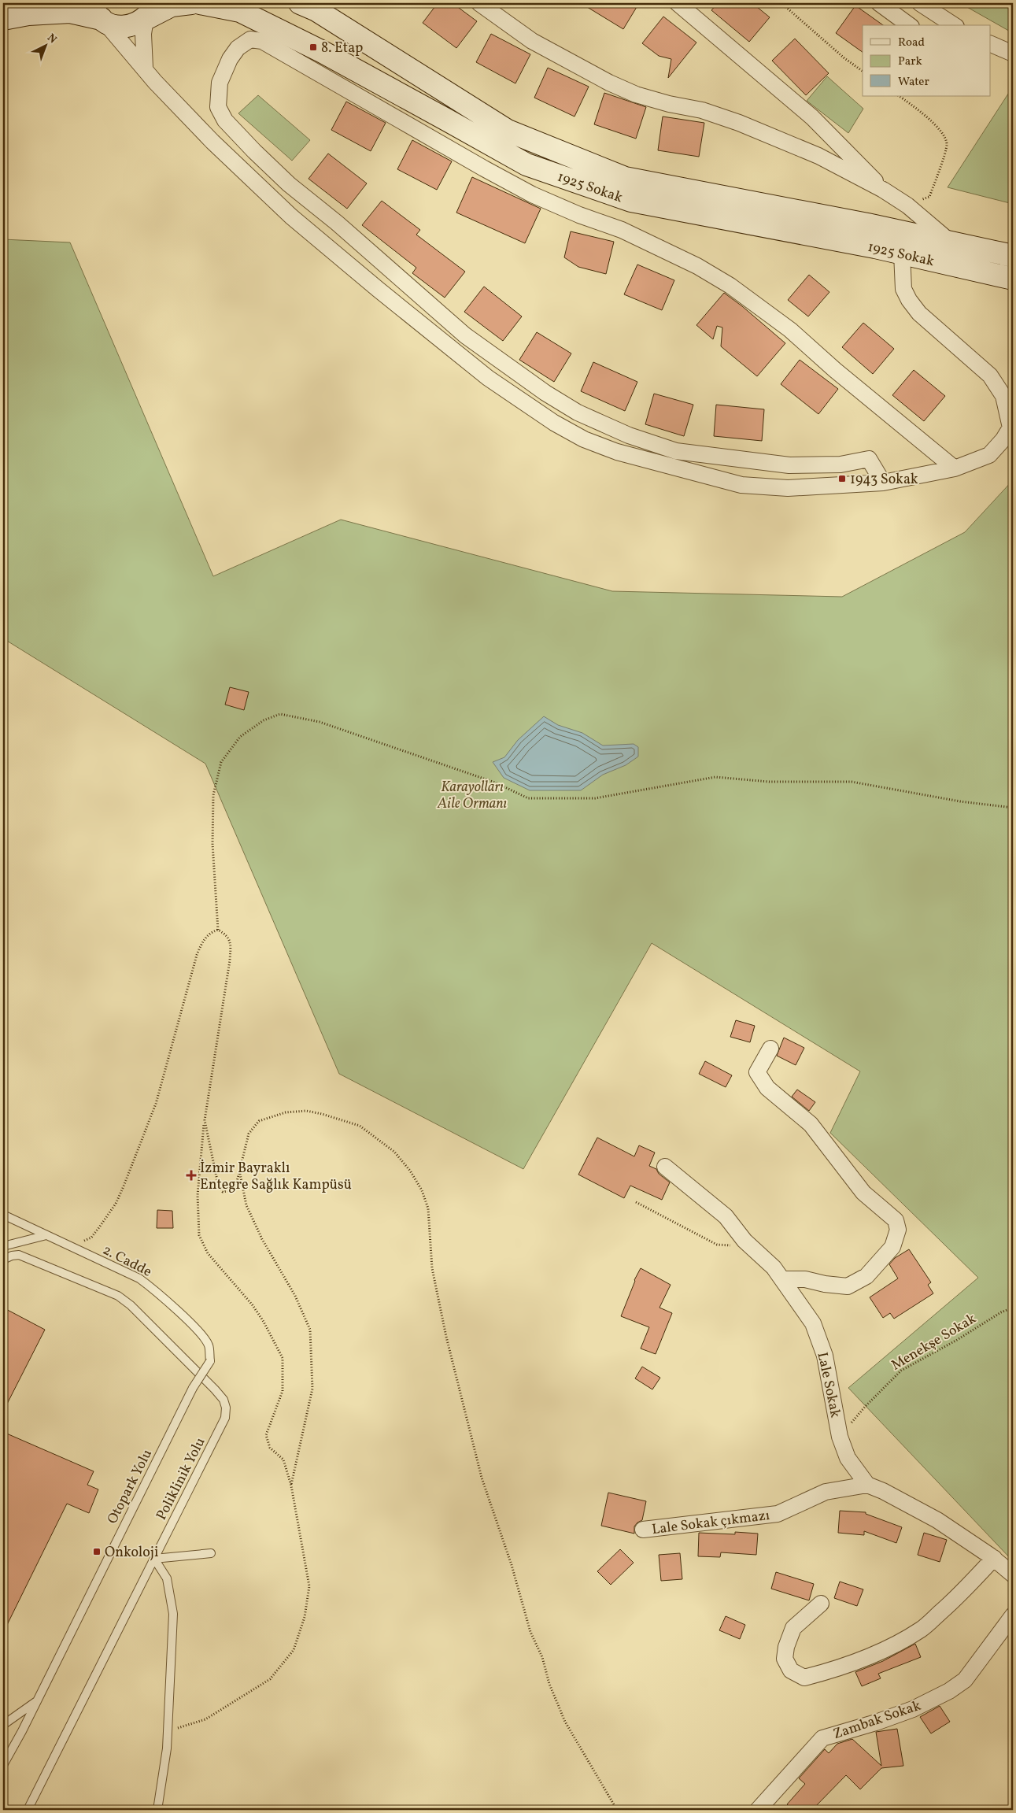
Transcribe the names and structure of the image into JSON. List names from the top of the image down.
{
  "streets": {
    "main road": ["1925 Sokak"],
    "street": ["Lale Sokak", "Lale Sokak çıkmazı", "Zambak Sokak"],
    "lane": ["2. Cadde", "Poliklinik Yolu", "Otopark Yolu"],
    "path": ["Menekşe Sokak"]
  },
  "crossings": [
    ["2. Cadde", "Otopark Yolu"],
    ["Menekşe Sokak", "Lale Sokak"],
    ["Lale Sokak", "Lale Sokak çıkmazı"]
  ],
  "parks": ["Karayolları Aile Ormanı"],
  "places": {
    "transit": ["8. Etap", "1943 Sokak", "Onkoloji"],
    "health": ["İzmir Bayraklı Entegre Sağlık Kampüsü"]
  },
  "legend": ["Road", "Park", "Water"],
  "north": "top right"
}
